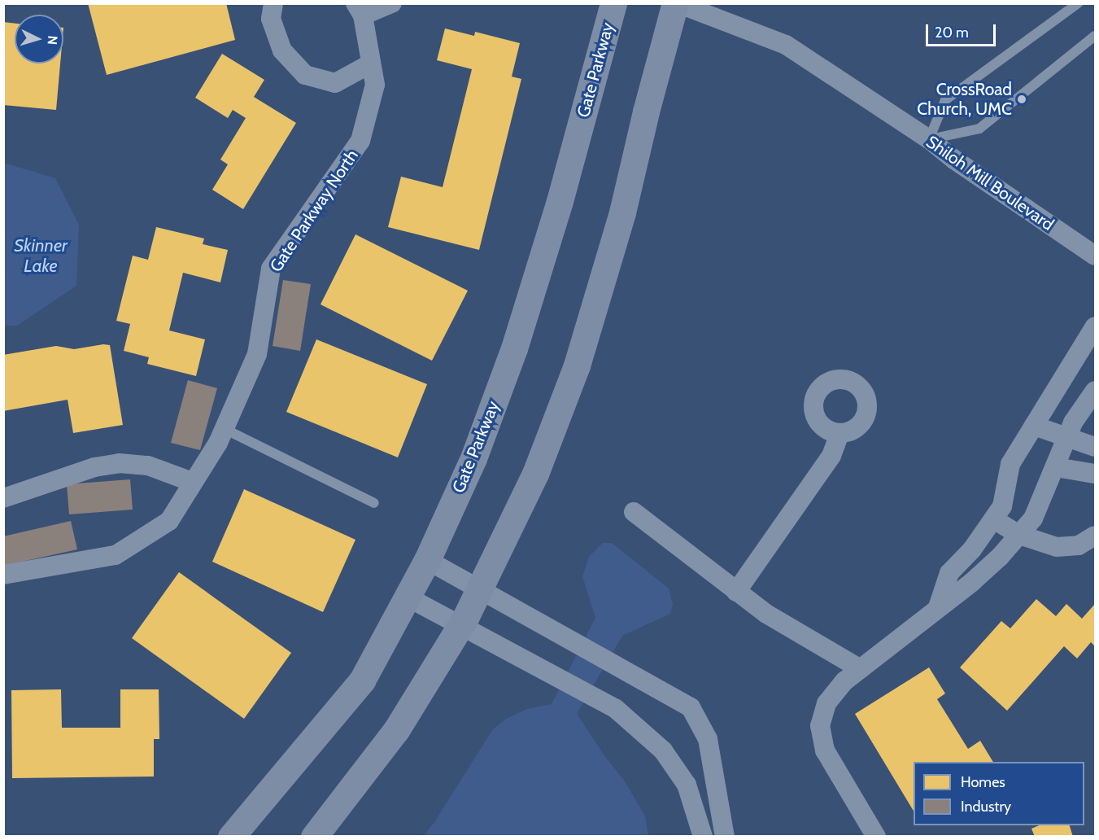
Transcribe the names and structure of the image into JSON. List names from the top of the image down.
{
  "streets": {
    "main road": ["Gate Parkway"],
    "street": ["Shiloh Mill Boulevard", "Gate Parkway North"]
  },
  "water": ["Skinner Lake"],
  "places": ["CrossRoad Church, UMC"],
  "legend": ["Homes", "Industry"],
  "scale_bar": "20 m",
  "north": "right"
}
